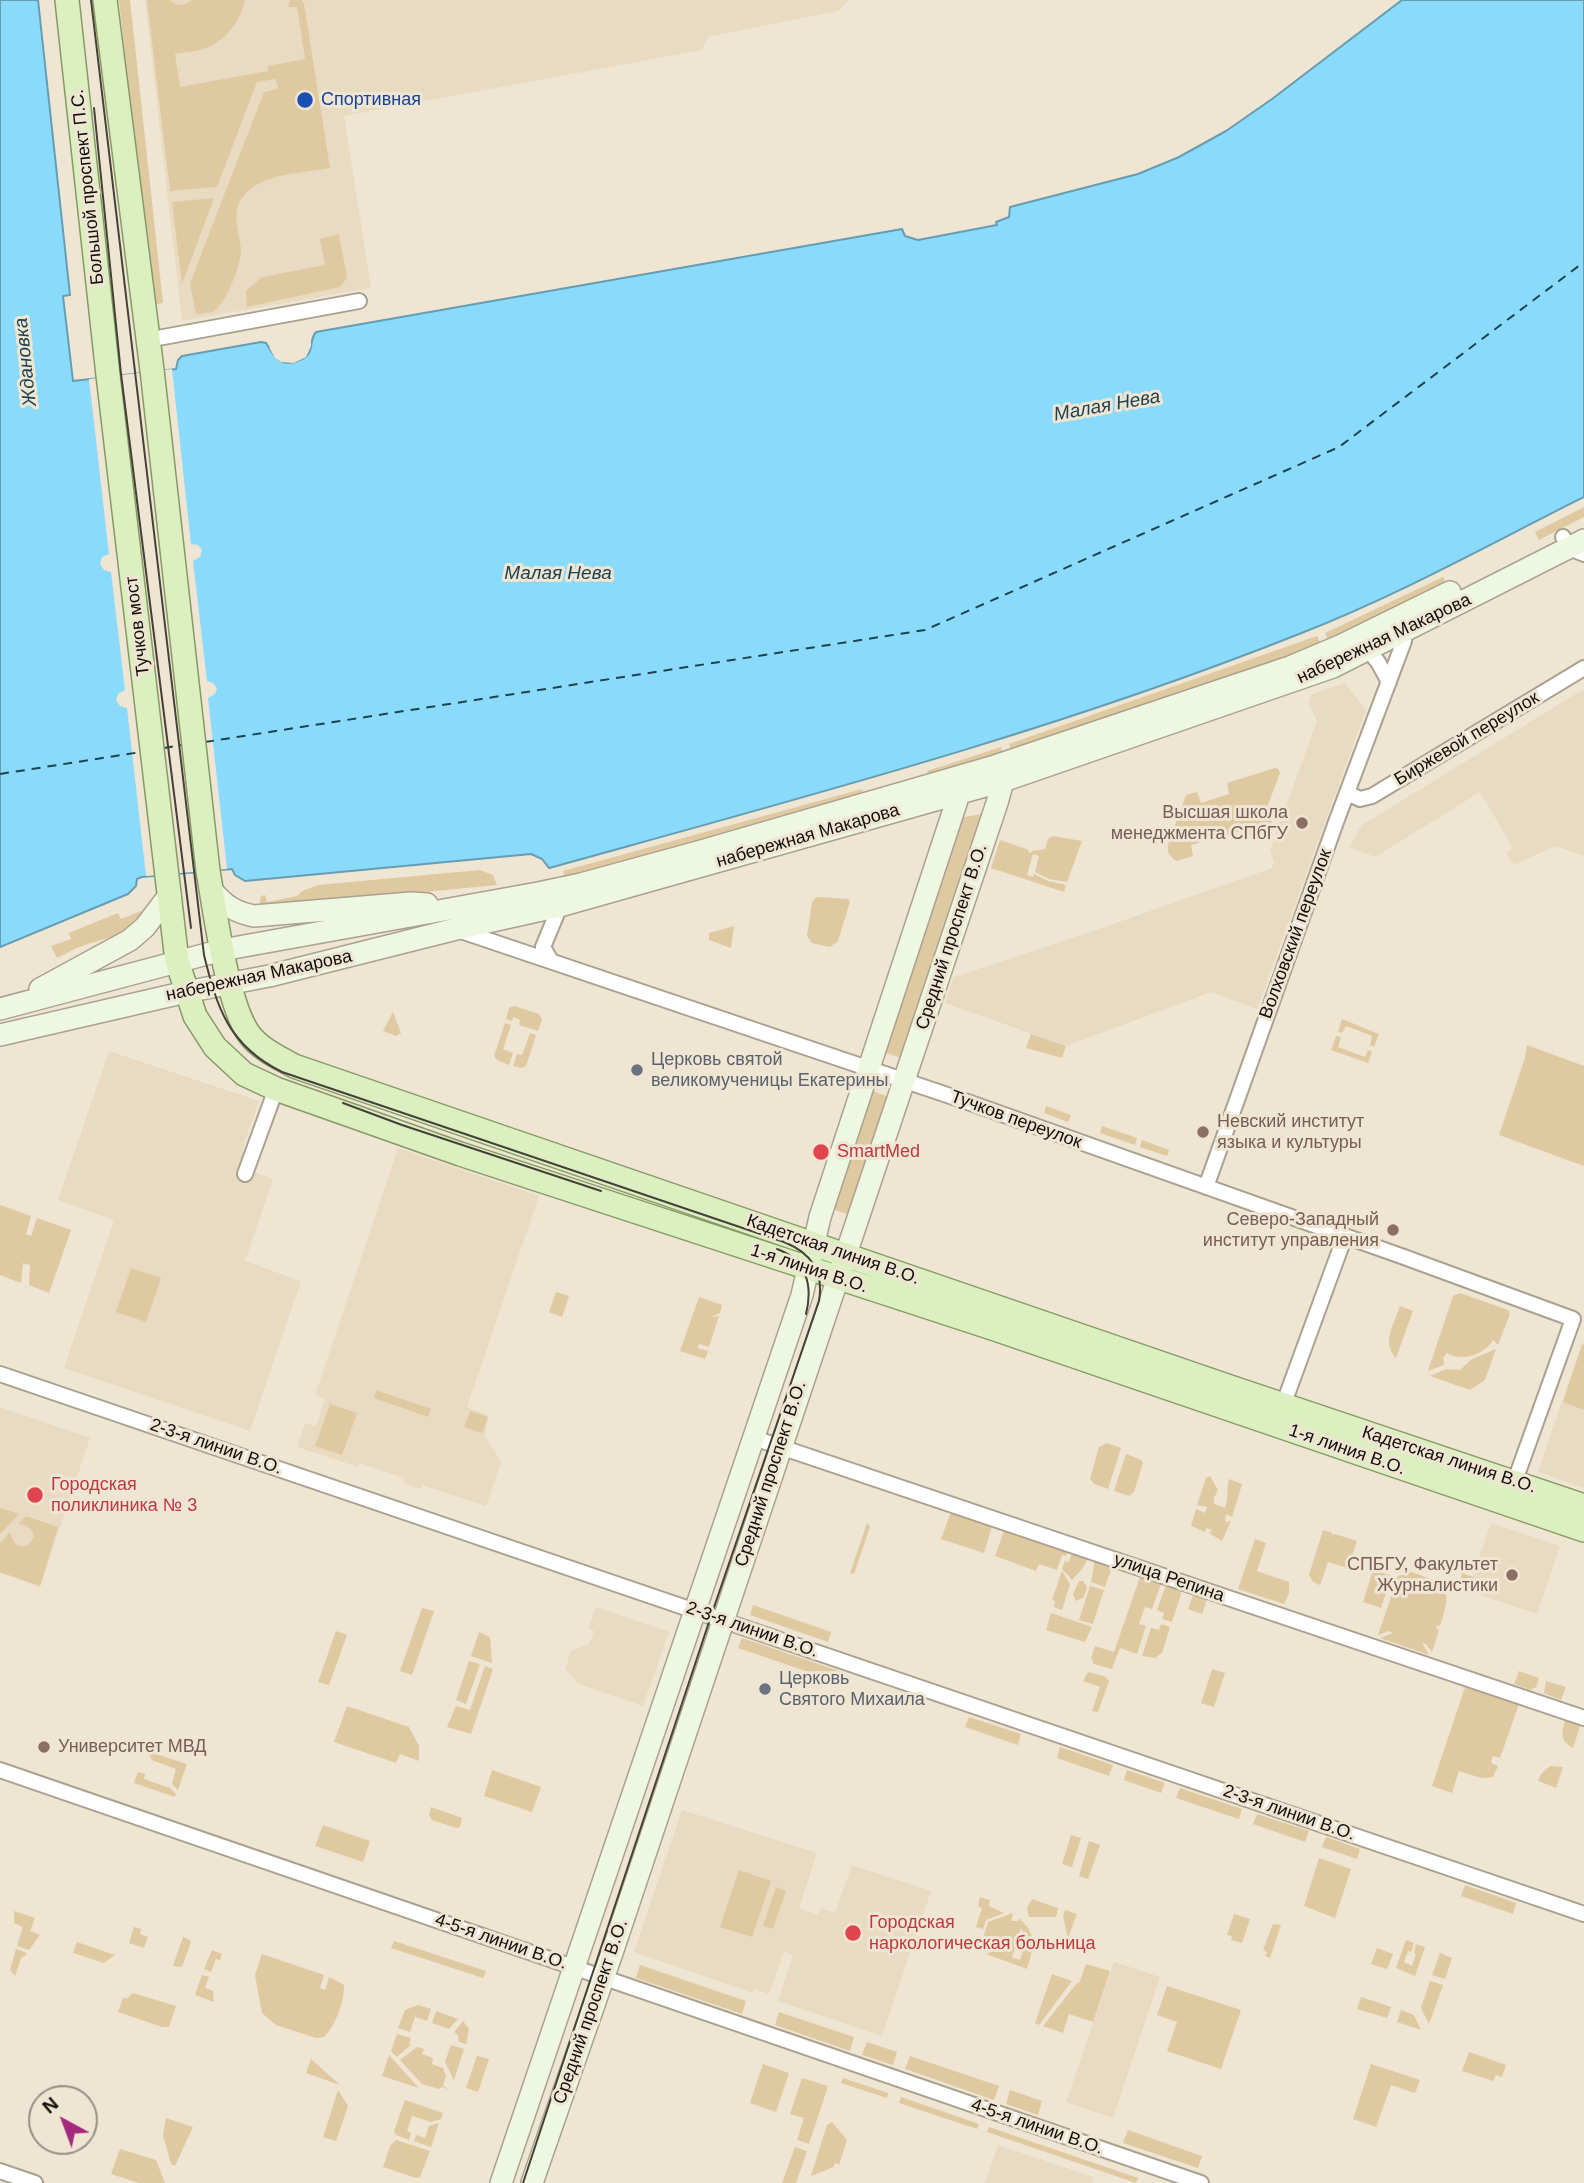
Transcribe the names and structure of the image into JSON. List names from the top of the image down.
{
  "streets": {
    "main road": [
      "Большой проспект П.С.",
      "Тучков мост",
      "набережная Макарова",
      "Средний проспект В.О.",
      "Кадетская линия В.О.",
      "1-я линия В.О."
    ],
    "street": [
      "Биржевой переулок",
      "Волховский переулок",
      "Тучков переулок",
      "2-3-я линии В.О.",
      "улица Репина",
      "4-5-я линии В.О."
    ]
  },
  "crossings": [
    ["Большой проспект П.С.", "Тучков мост"],
    ["Тучков мост", "1-я линия В.О."],
    ["набережная Макарова", "Волховский переулок"],
    ["набережная Макарова", "Средний проспект В.О."],
    ["набережная Макарова", "Тучков переулок"],
    ["набережная Макарова", "Кадетская линия В.О."],
    ["набережная Макарова", "1-я линия В.О."],
    ["Биржевой переулок", "Волховский переулок"],
    ["Волховский переулок", "Тучков переулок"],
    ["Средний проспект В.О.", "Тучков переулок"],
    ["Средний проспект В.О.", "Кадетская линия В.О."],
    ["Средний проспект В.О.", "1-я линия В.О."],
    ["Средний проспект В.О.", "2-3-я линии В.О."],
    ["Средний проспект В.О.", "улица Репина"],
    ["Средний проспект В.О.", "4-5-я линии В.О."],
    ["Тучков переулок", "Кадетская линия В.О."],
    ["Тучков переулок", "1-я линия В.О."],
    ["Кадетская линия В.О.", "1-я линия В.О."]
  ],
  "water": ["Ждановка", "Малая Нева"],
  "places": [
    "Спортивная",
    "Высшая школа менеджмента СПбГУ",
    "Церковь святой великомученицы Екатерины",
    "Невский институт языка и культуры",
    "SmartMed",
    "Северо-Западный институт управления",
    "Городская поликлиника № 3",
    "СПБГУ, Факультет Журналистики",
    "Церковь Святого Михаила",
    "Университет МВД",
    "Городская наркологическая больница"
  ],
  "north": "top left"
}
